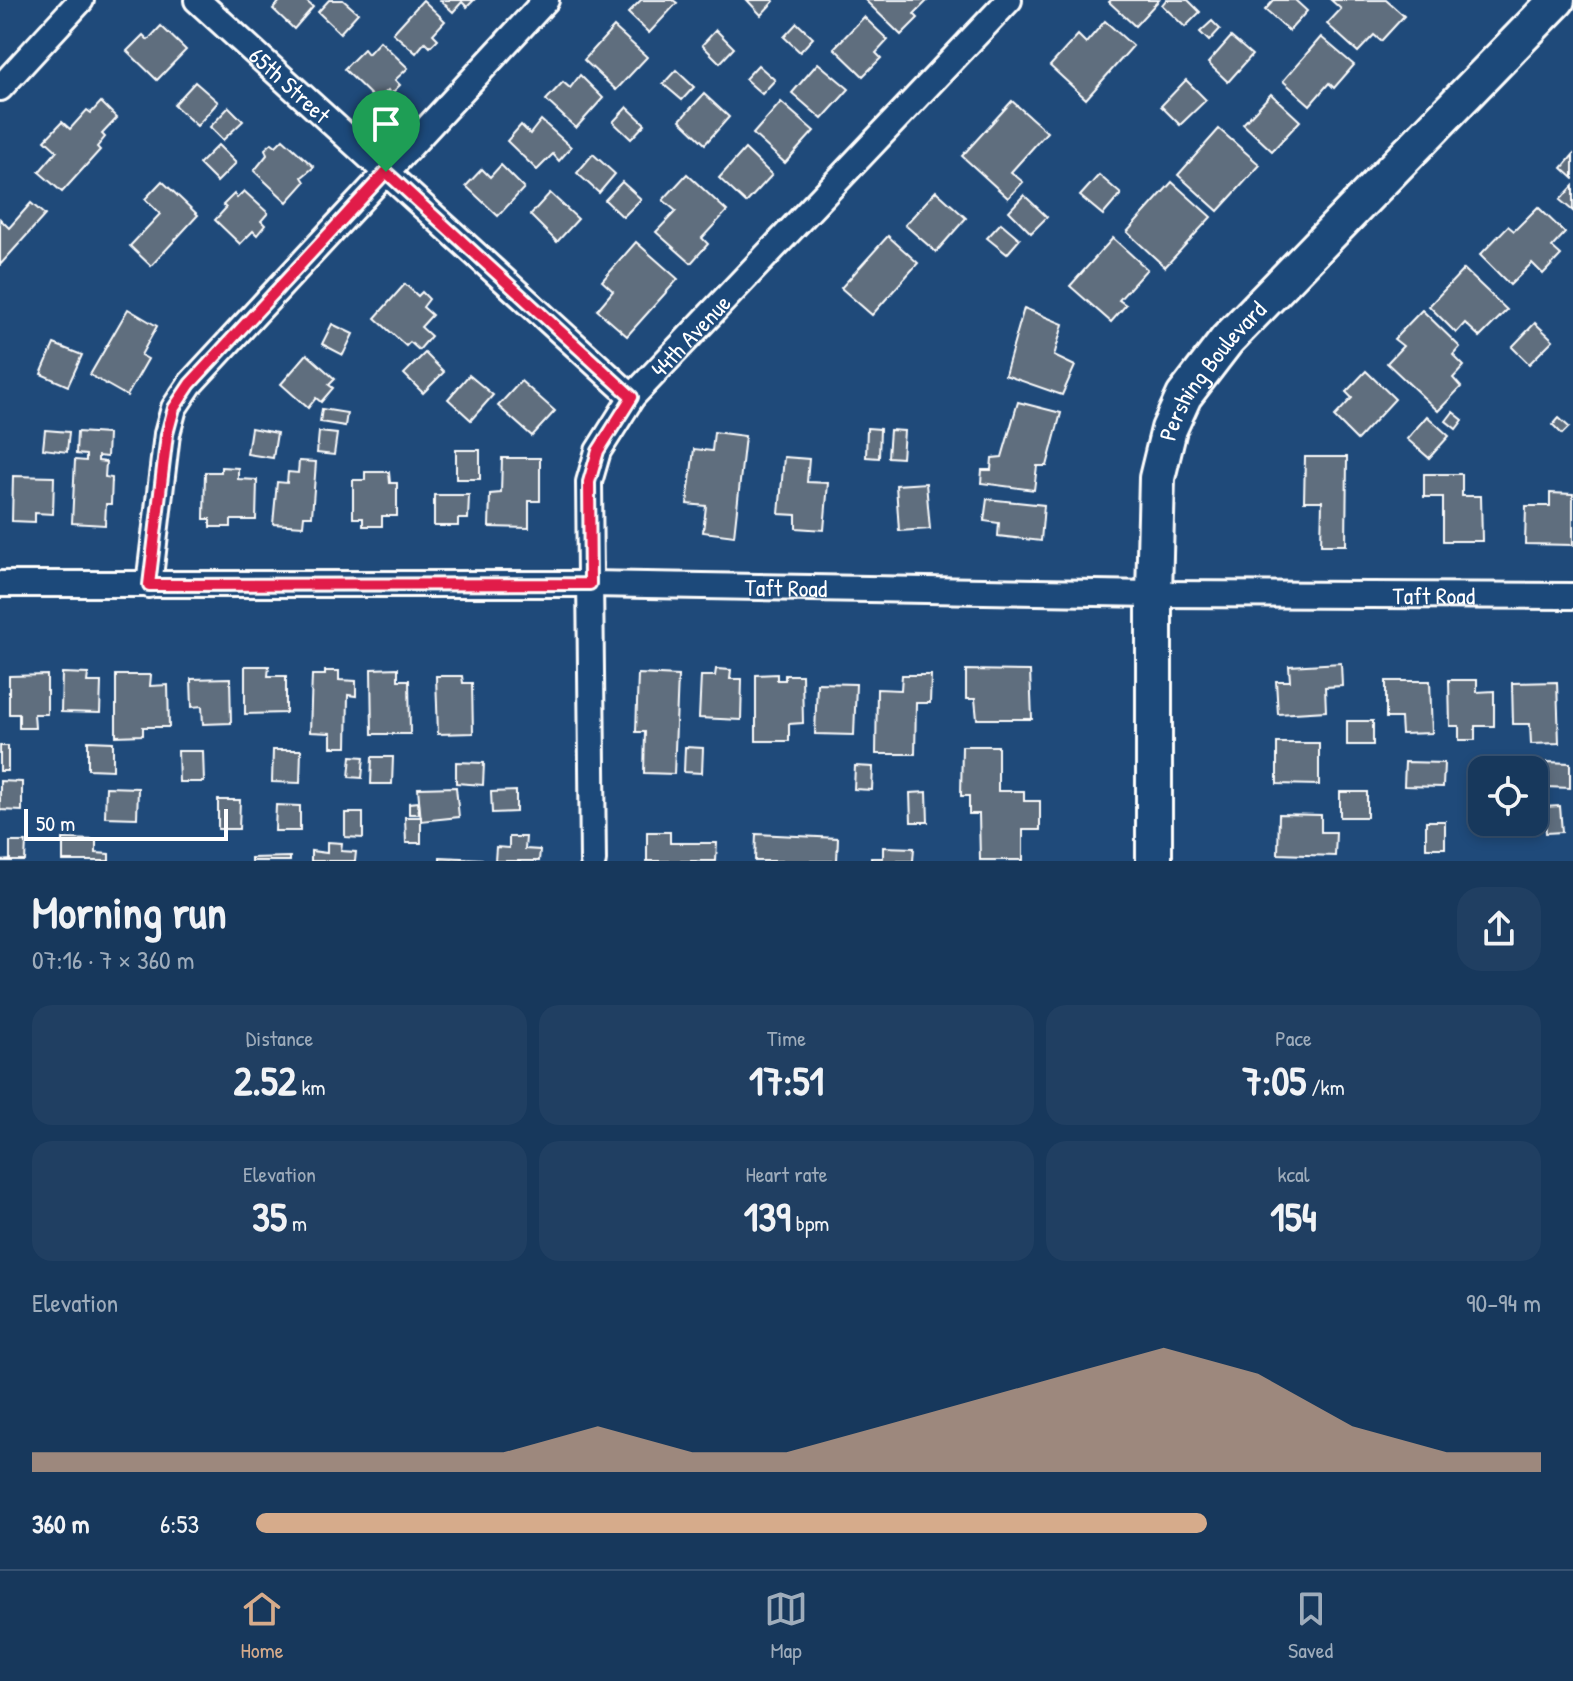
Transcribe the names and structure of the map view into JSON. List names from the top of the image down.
{
  "streets": {
    "street": [
      "65th Street",
      "44th Avenue",
      "Pershing Boulevard",
      "Taft Road"
    ]
  },
  "crossings": [
    ["65th Street", "44th Avenue"],
    ["44th Avenue", "Taft Road"],
    ["Pershing Boulevard", "Taft Road"]
  ],
  "scale_bar": "50 m",
  "page": {
    "scale": "50 m",
    "heading": ["Morning run", "07:16 · 7 × 360 m"],
    "stats": [
      ["Distance", "2.52 km"],
      ["Time", "17:51"],
      ["Pace", "7:05 /km"],
      ["Elevation", "35 m"],
      ["Heart rate", "139 bpm"],
      ["kcal", "154"]
    ],
    "chart": ["Elevation", "90–94 m"],
    "list": [
      {
        "name": "360 m",
        "note": "6:53"
      }
    ],
    "tabs": ["Home", "Map", "Saved"]
  }
}
